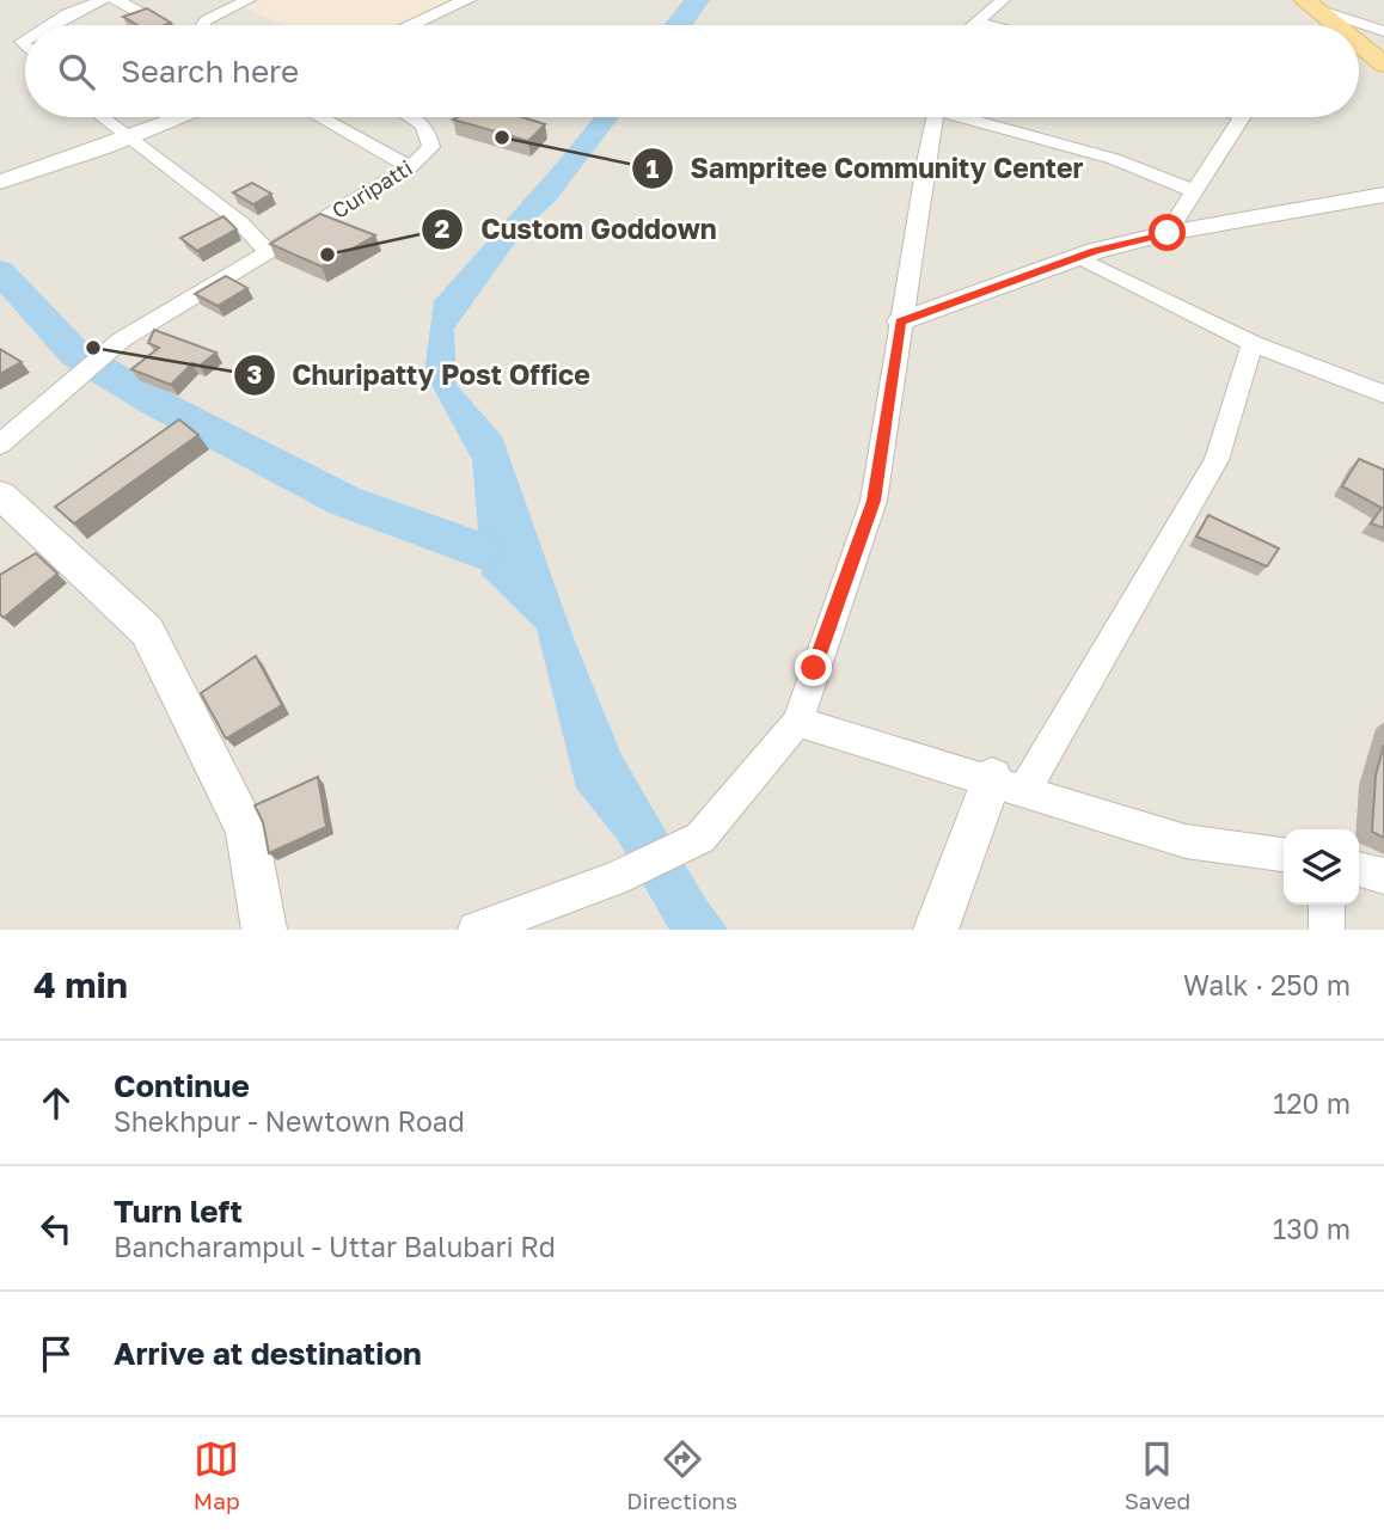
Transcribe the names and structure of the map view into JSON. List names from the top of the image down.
{
  "streets": {
    "street": ["Curipatti"]
  },
  "places": ["Sampritee Community Center", "Custom Goddown", "Churipatty Post Office"],
  "page": {
    "search": "Search here",
    "heading": ["4 min", "Walk · 250 m"],
    "list": [
      ["Continue", "Shekhpur - Newtown Road", "120 m"],
      ["Turn left", "Bancharampul - Uttar Balubari Rd", "130 m"],
      "Arrive at destination"
    ],
    "nav": ["Map", "Directions", "Saved"]
  }
}
